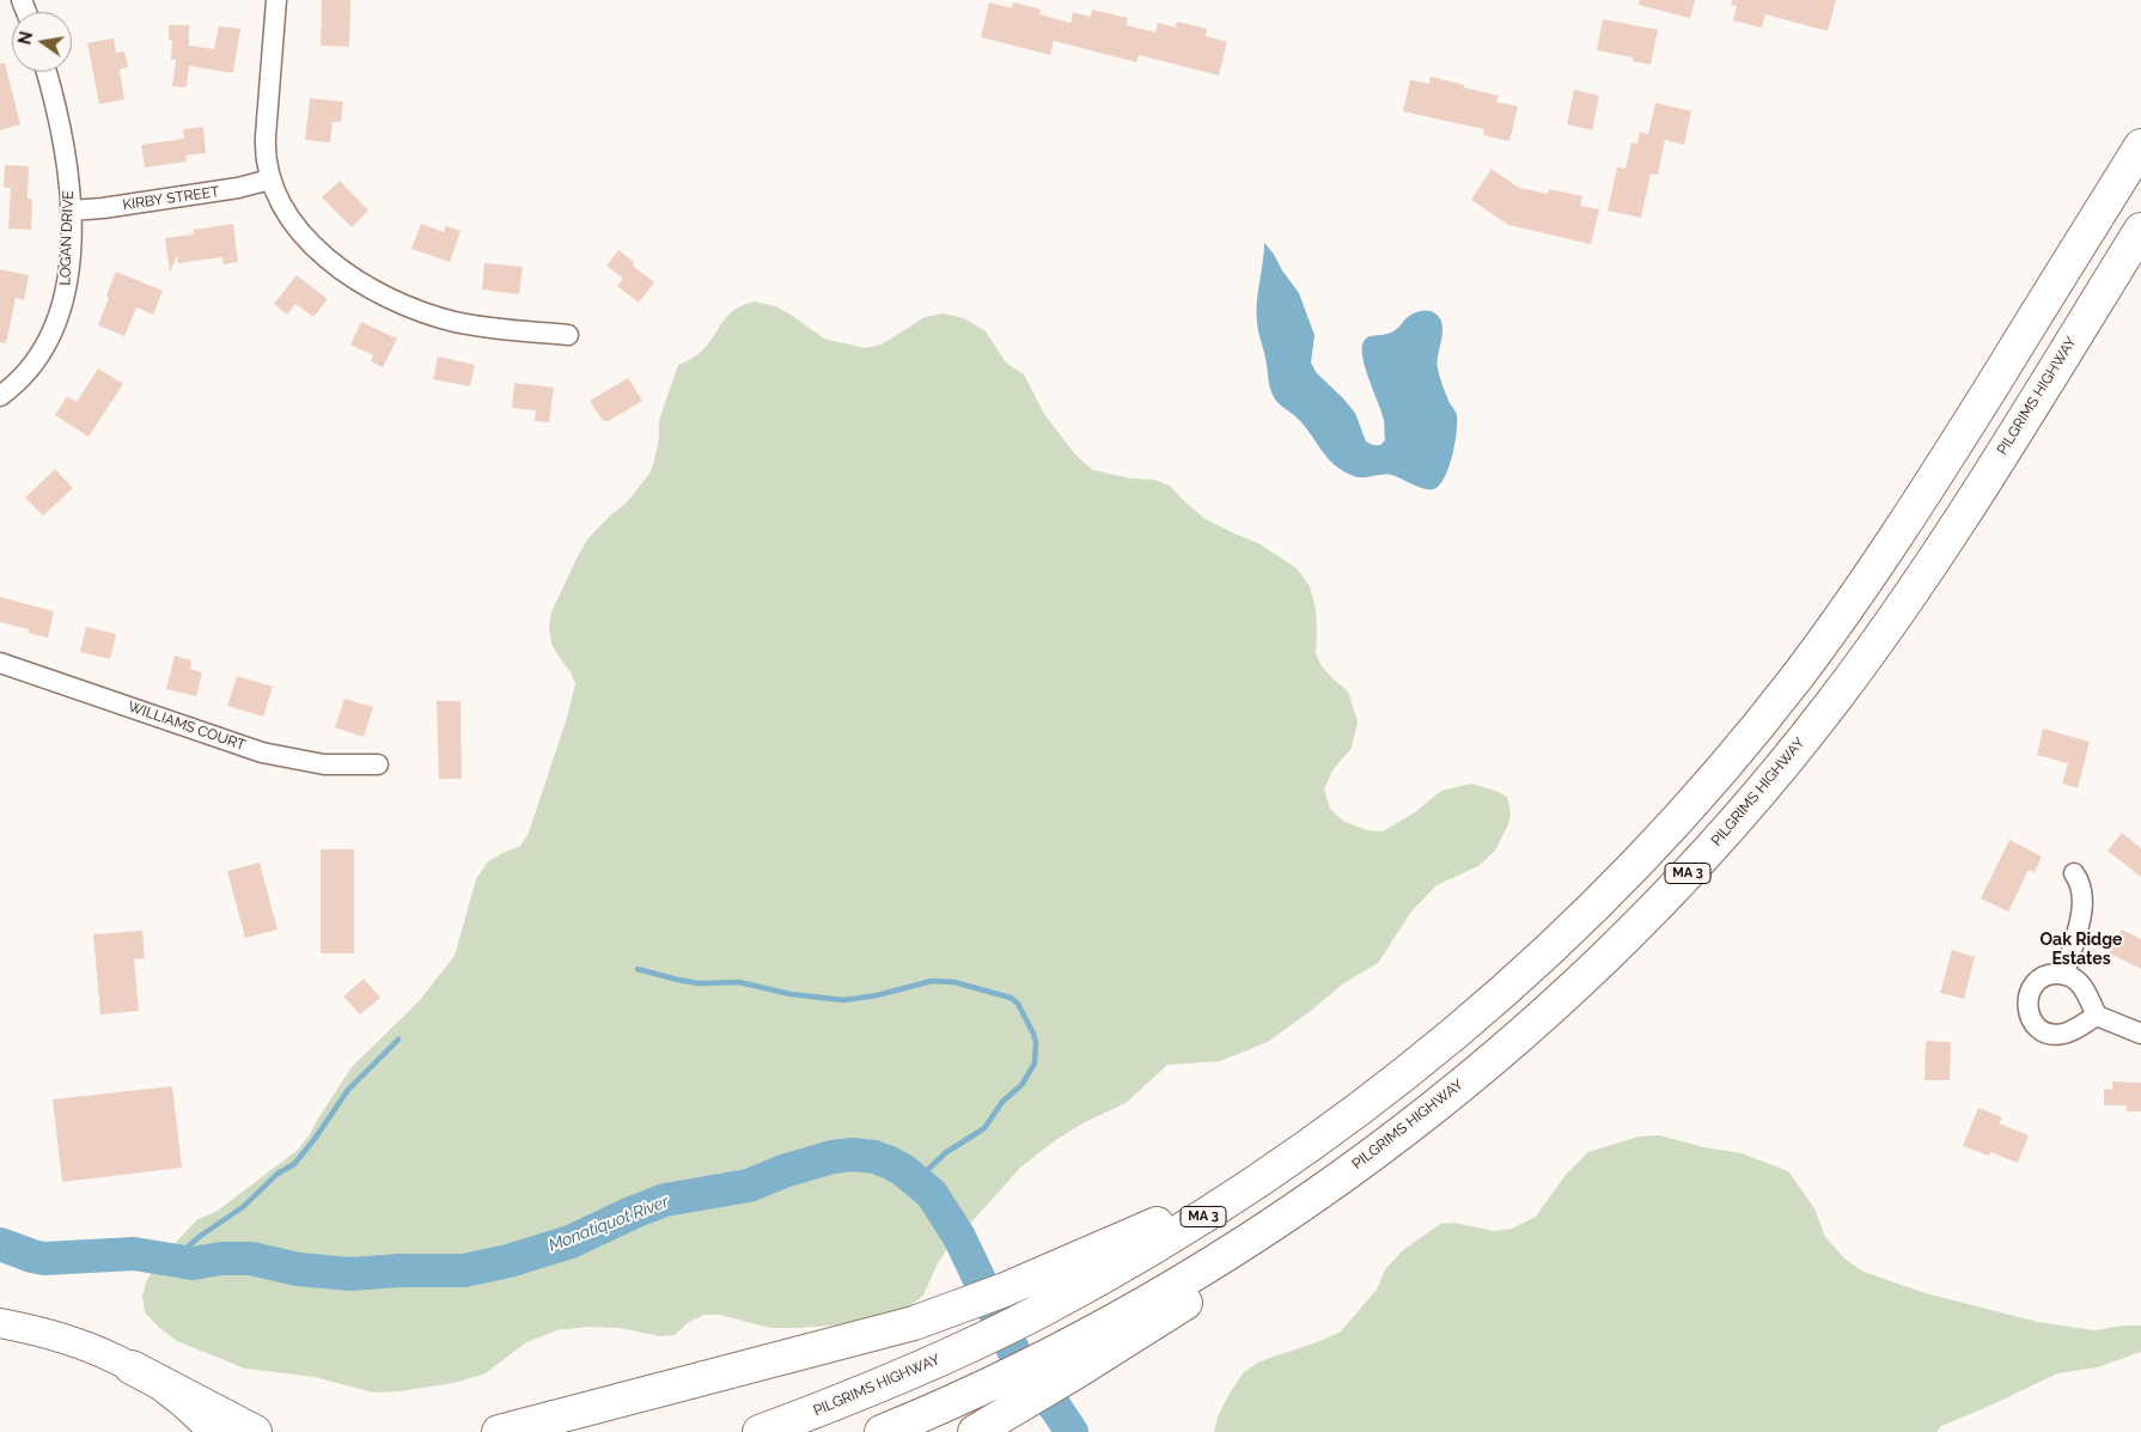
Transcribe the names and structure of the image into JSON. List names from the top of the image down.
{
  "streets": {
    "highway": ["PILGRIMS HIGHWAY", "MA 3"],
    "street": ["KIRBY STREET", "LOGAN DRIVE", "WILLIAMS COURT"]
  },
  "crossings": [
    ["KIRBY STREET", "LOGAN DRIVE"],
    ["PILGRIMS HIGHWAY", "MA 3"]
  ],
  "districts": ["Oak Ridge Estates"],
  "water": ["Monatiquot River"],
  "north": "left"
}
